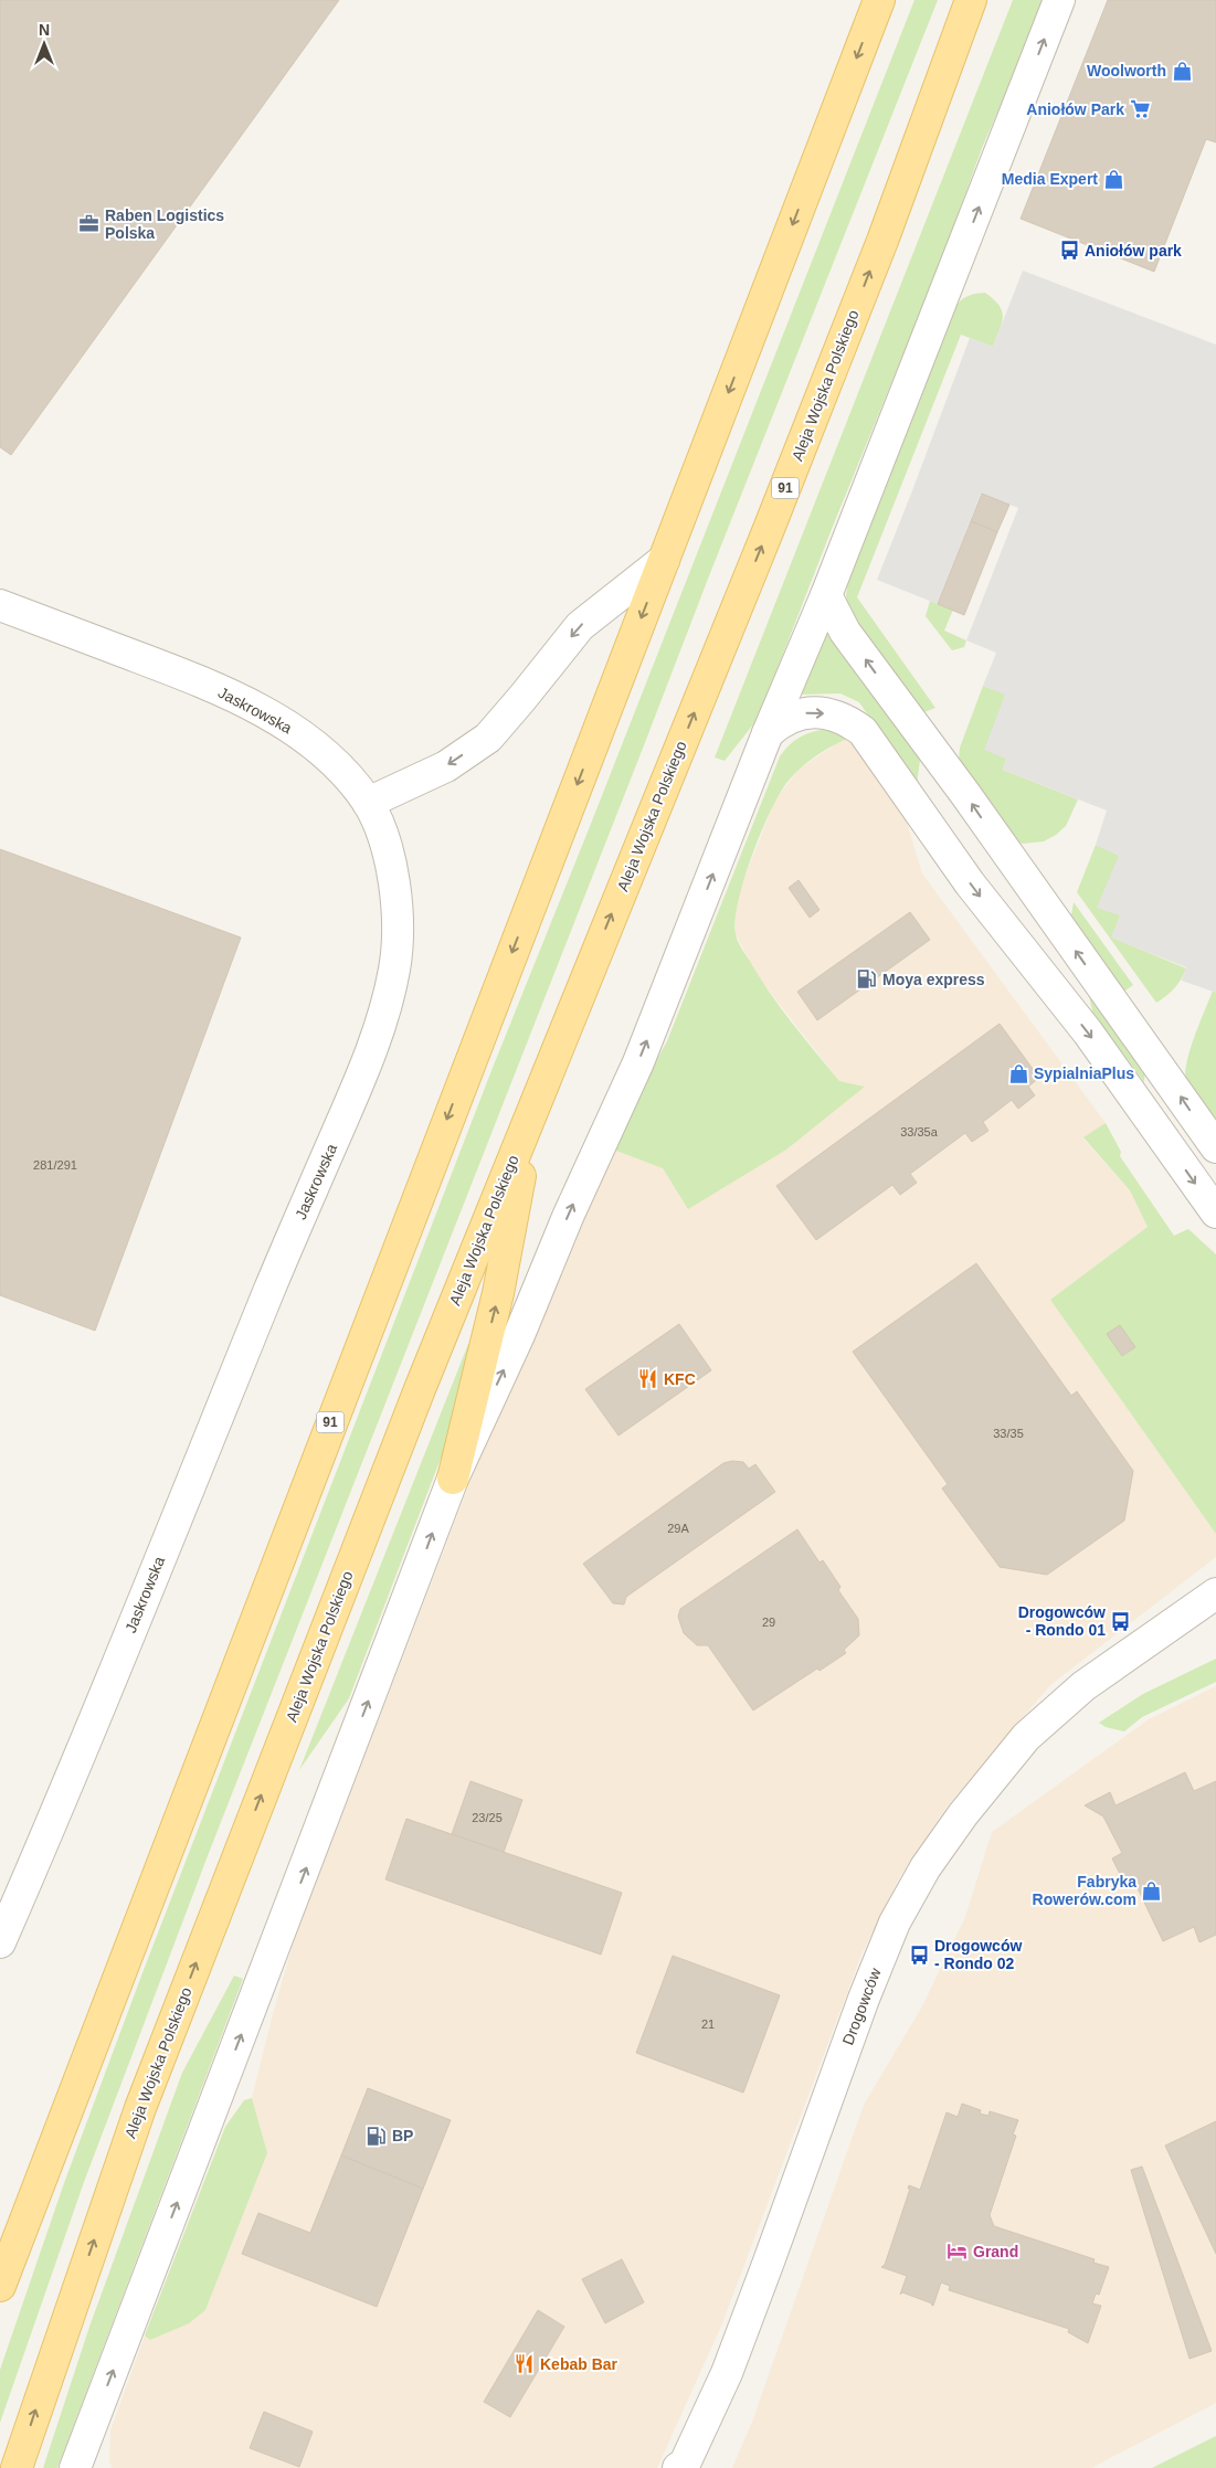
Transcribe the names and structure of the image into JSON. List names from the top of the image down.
{
  "streets": {
    "main road": ["Aleja Wojska Polskiego", "91"],
    "street": ["Jaskrowska", "Drogowców"]
  },
  "places": {
    "shop": [
      "Woolworth",
      "Media Expert",
      "SypialniaPlus",
      "Fabryka Rowerów.com"
    ],
    "supermarket": ["Aniołów Park"],
    "office": ["Raben Logistics Polska"],
    "bus stop": ["Aniołów park", "Drogowców - Rondo 01", "Drogowców - Rondo 02"],
    "fuel station": ["Moya express", "BP"],
    "restaurant": ["KFC", "Kebab Bar"],
    "hotel": ["Grand"]
  },
  "house_numbers": [
    "33/35a",
    "281/291",
    "33/35",
    "29A",
    "29",
    "23/25",
    "21"
  ],
  "north": "top"
}
